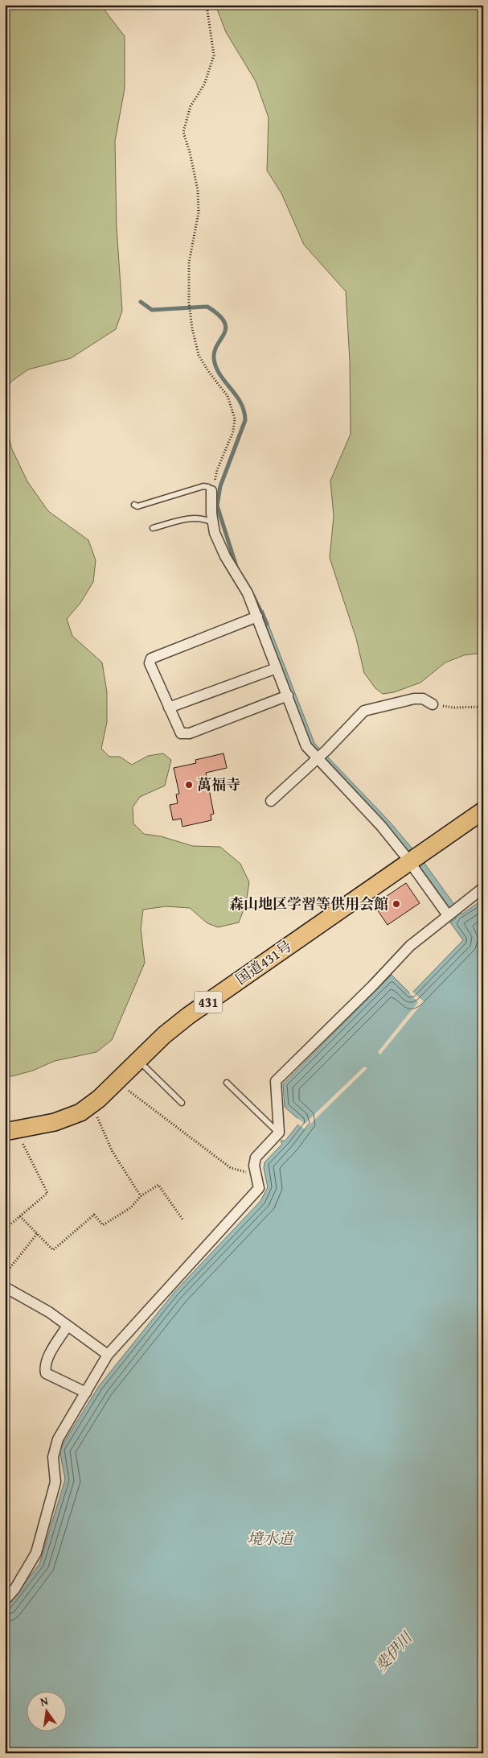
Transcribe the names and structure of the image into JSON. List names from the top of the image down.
{
  "streets": {
    "highway": ["国道431号", "431"]
  },
  "water": ["境水道", "斐伊川"],
  "places": ["萬福寺", "森山地区学習等供用会館"],
  "north": "top"
}
